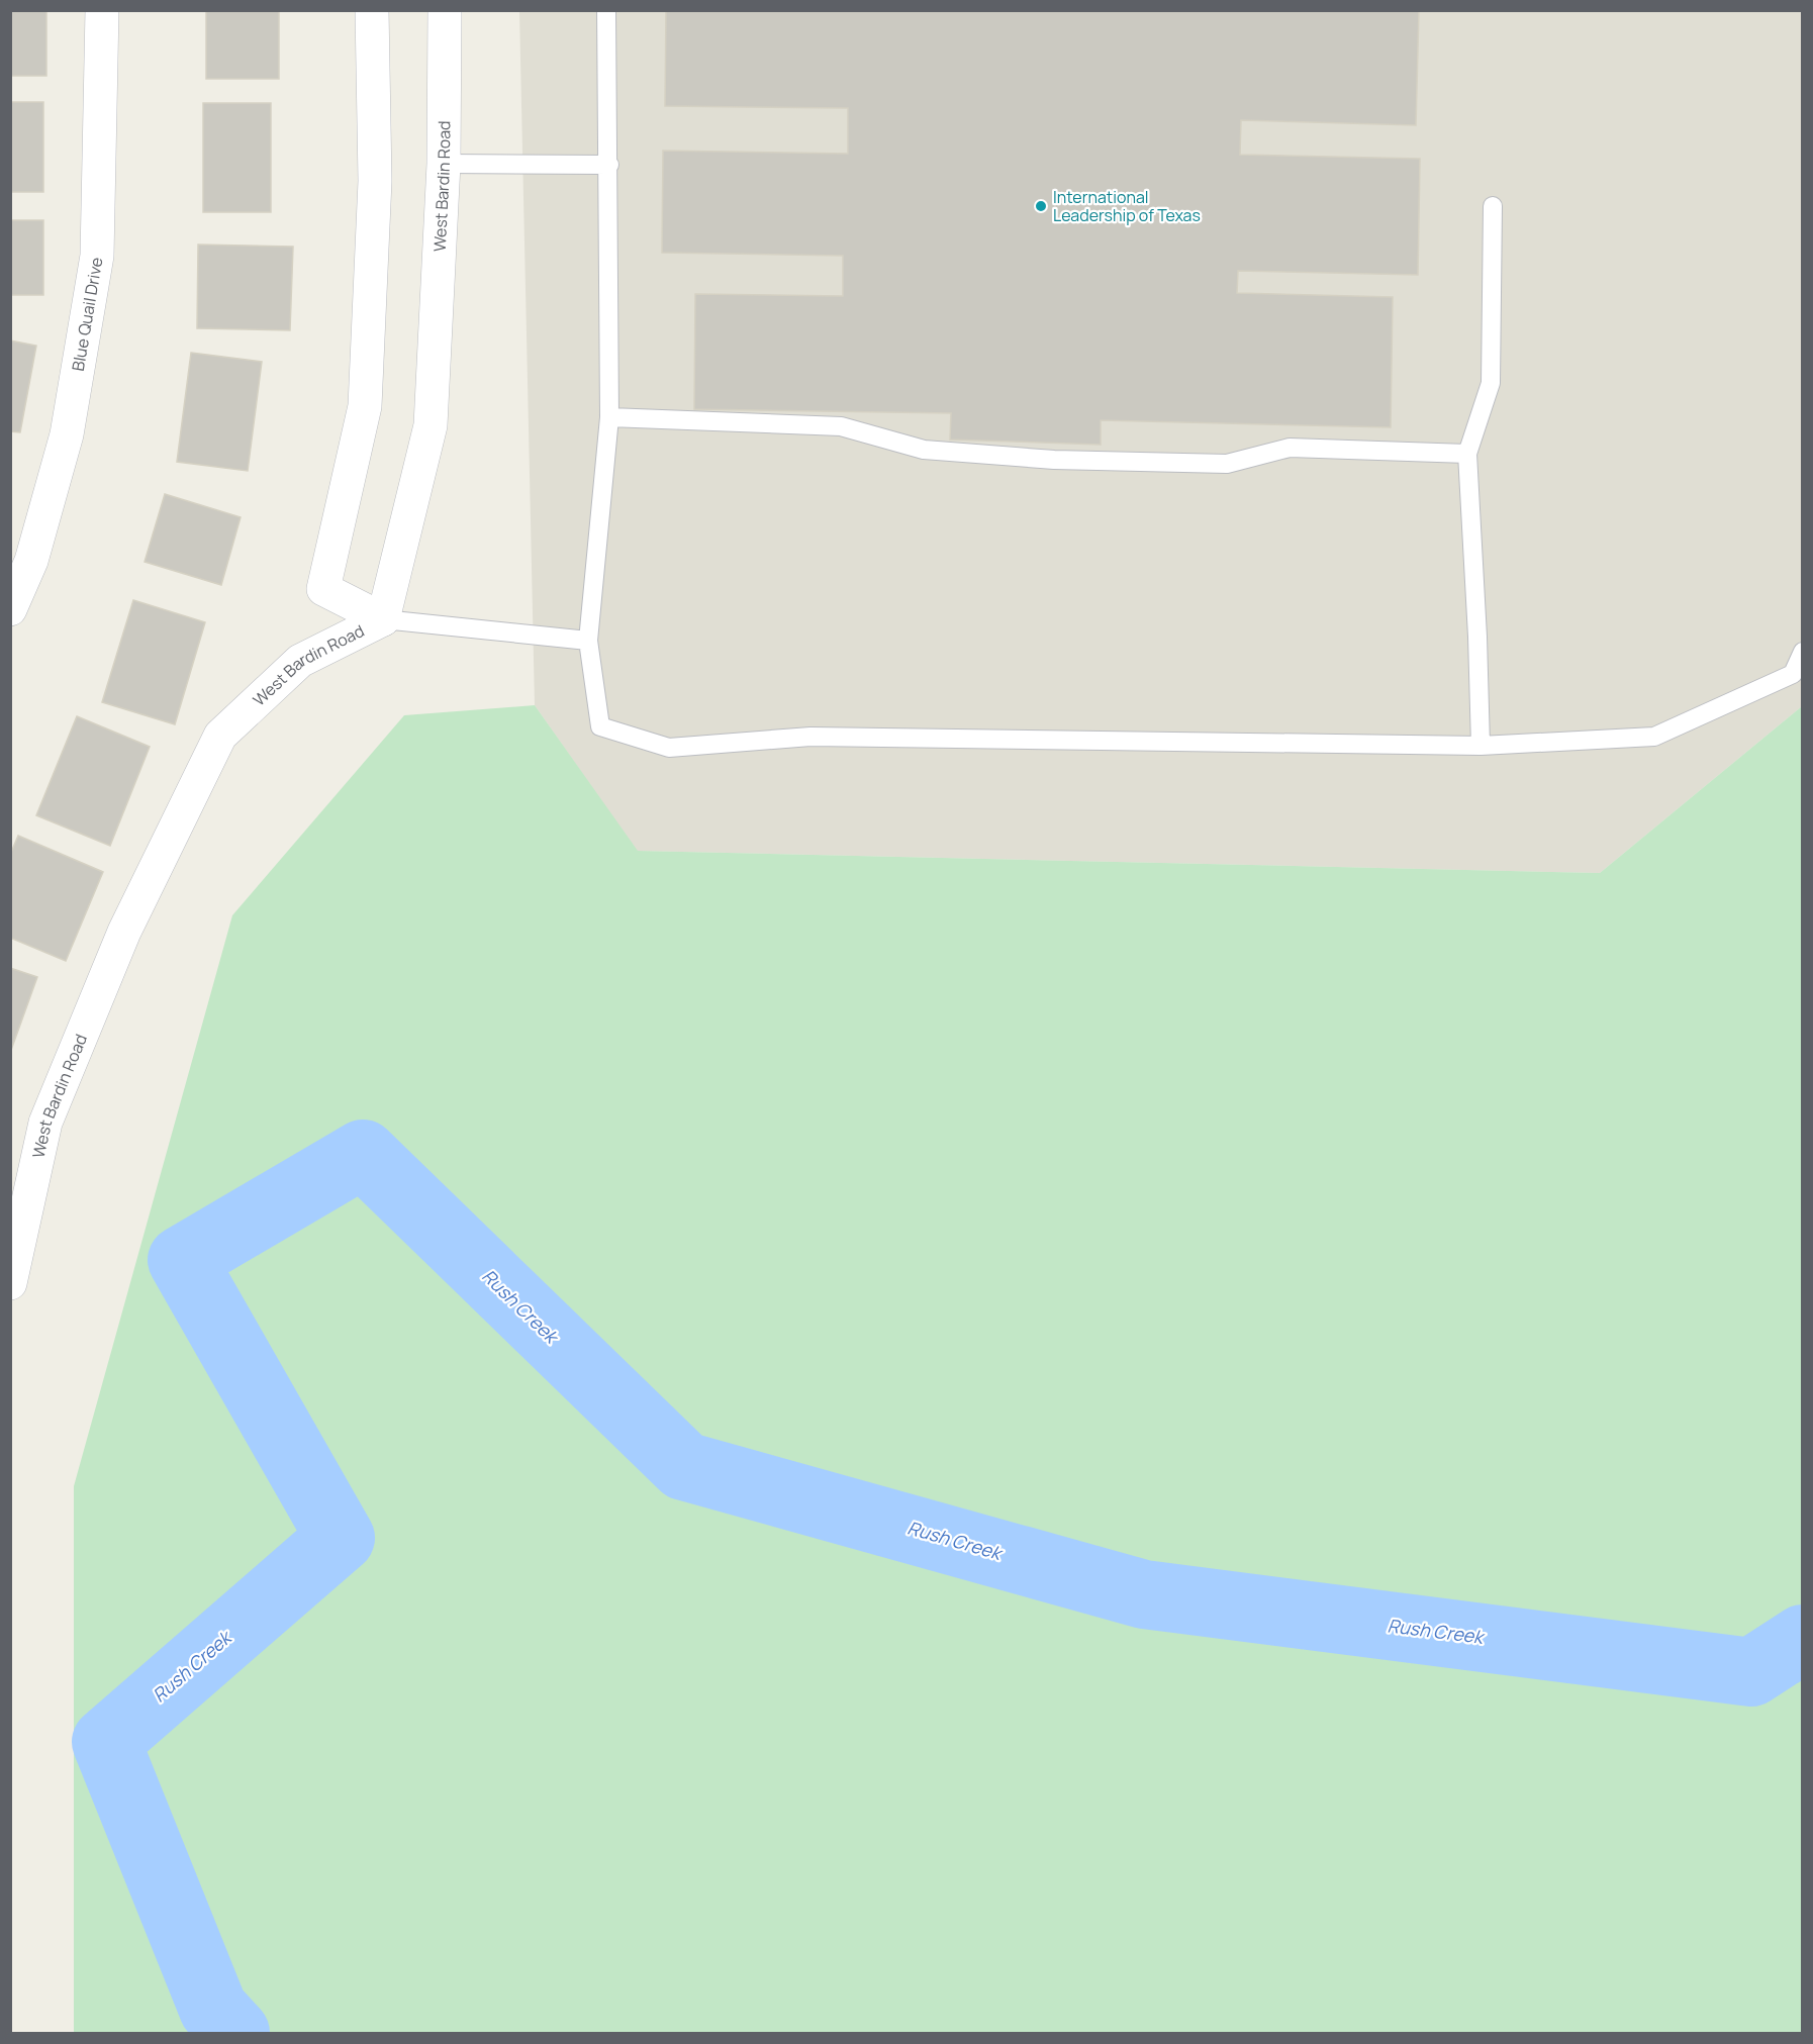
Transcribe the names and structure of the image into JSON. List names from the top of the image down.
{
  "streets": {
    "street": ["West Bardin Road", "Blue Quail Drive"]
  },
  "water": ["Rush Creek"],
  "places": ["International Leadership of Texas"]
}
